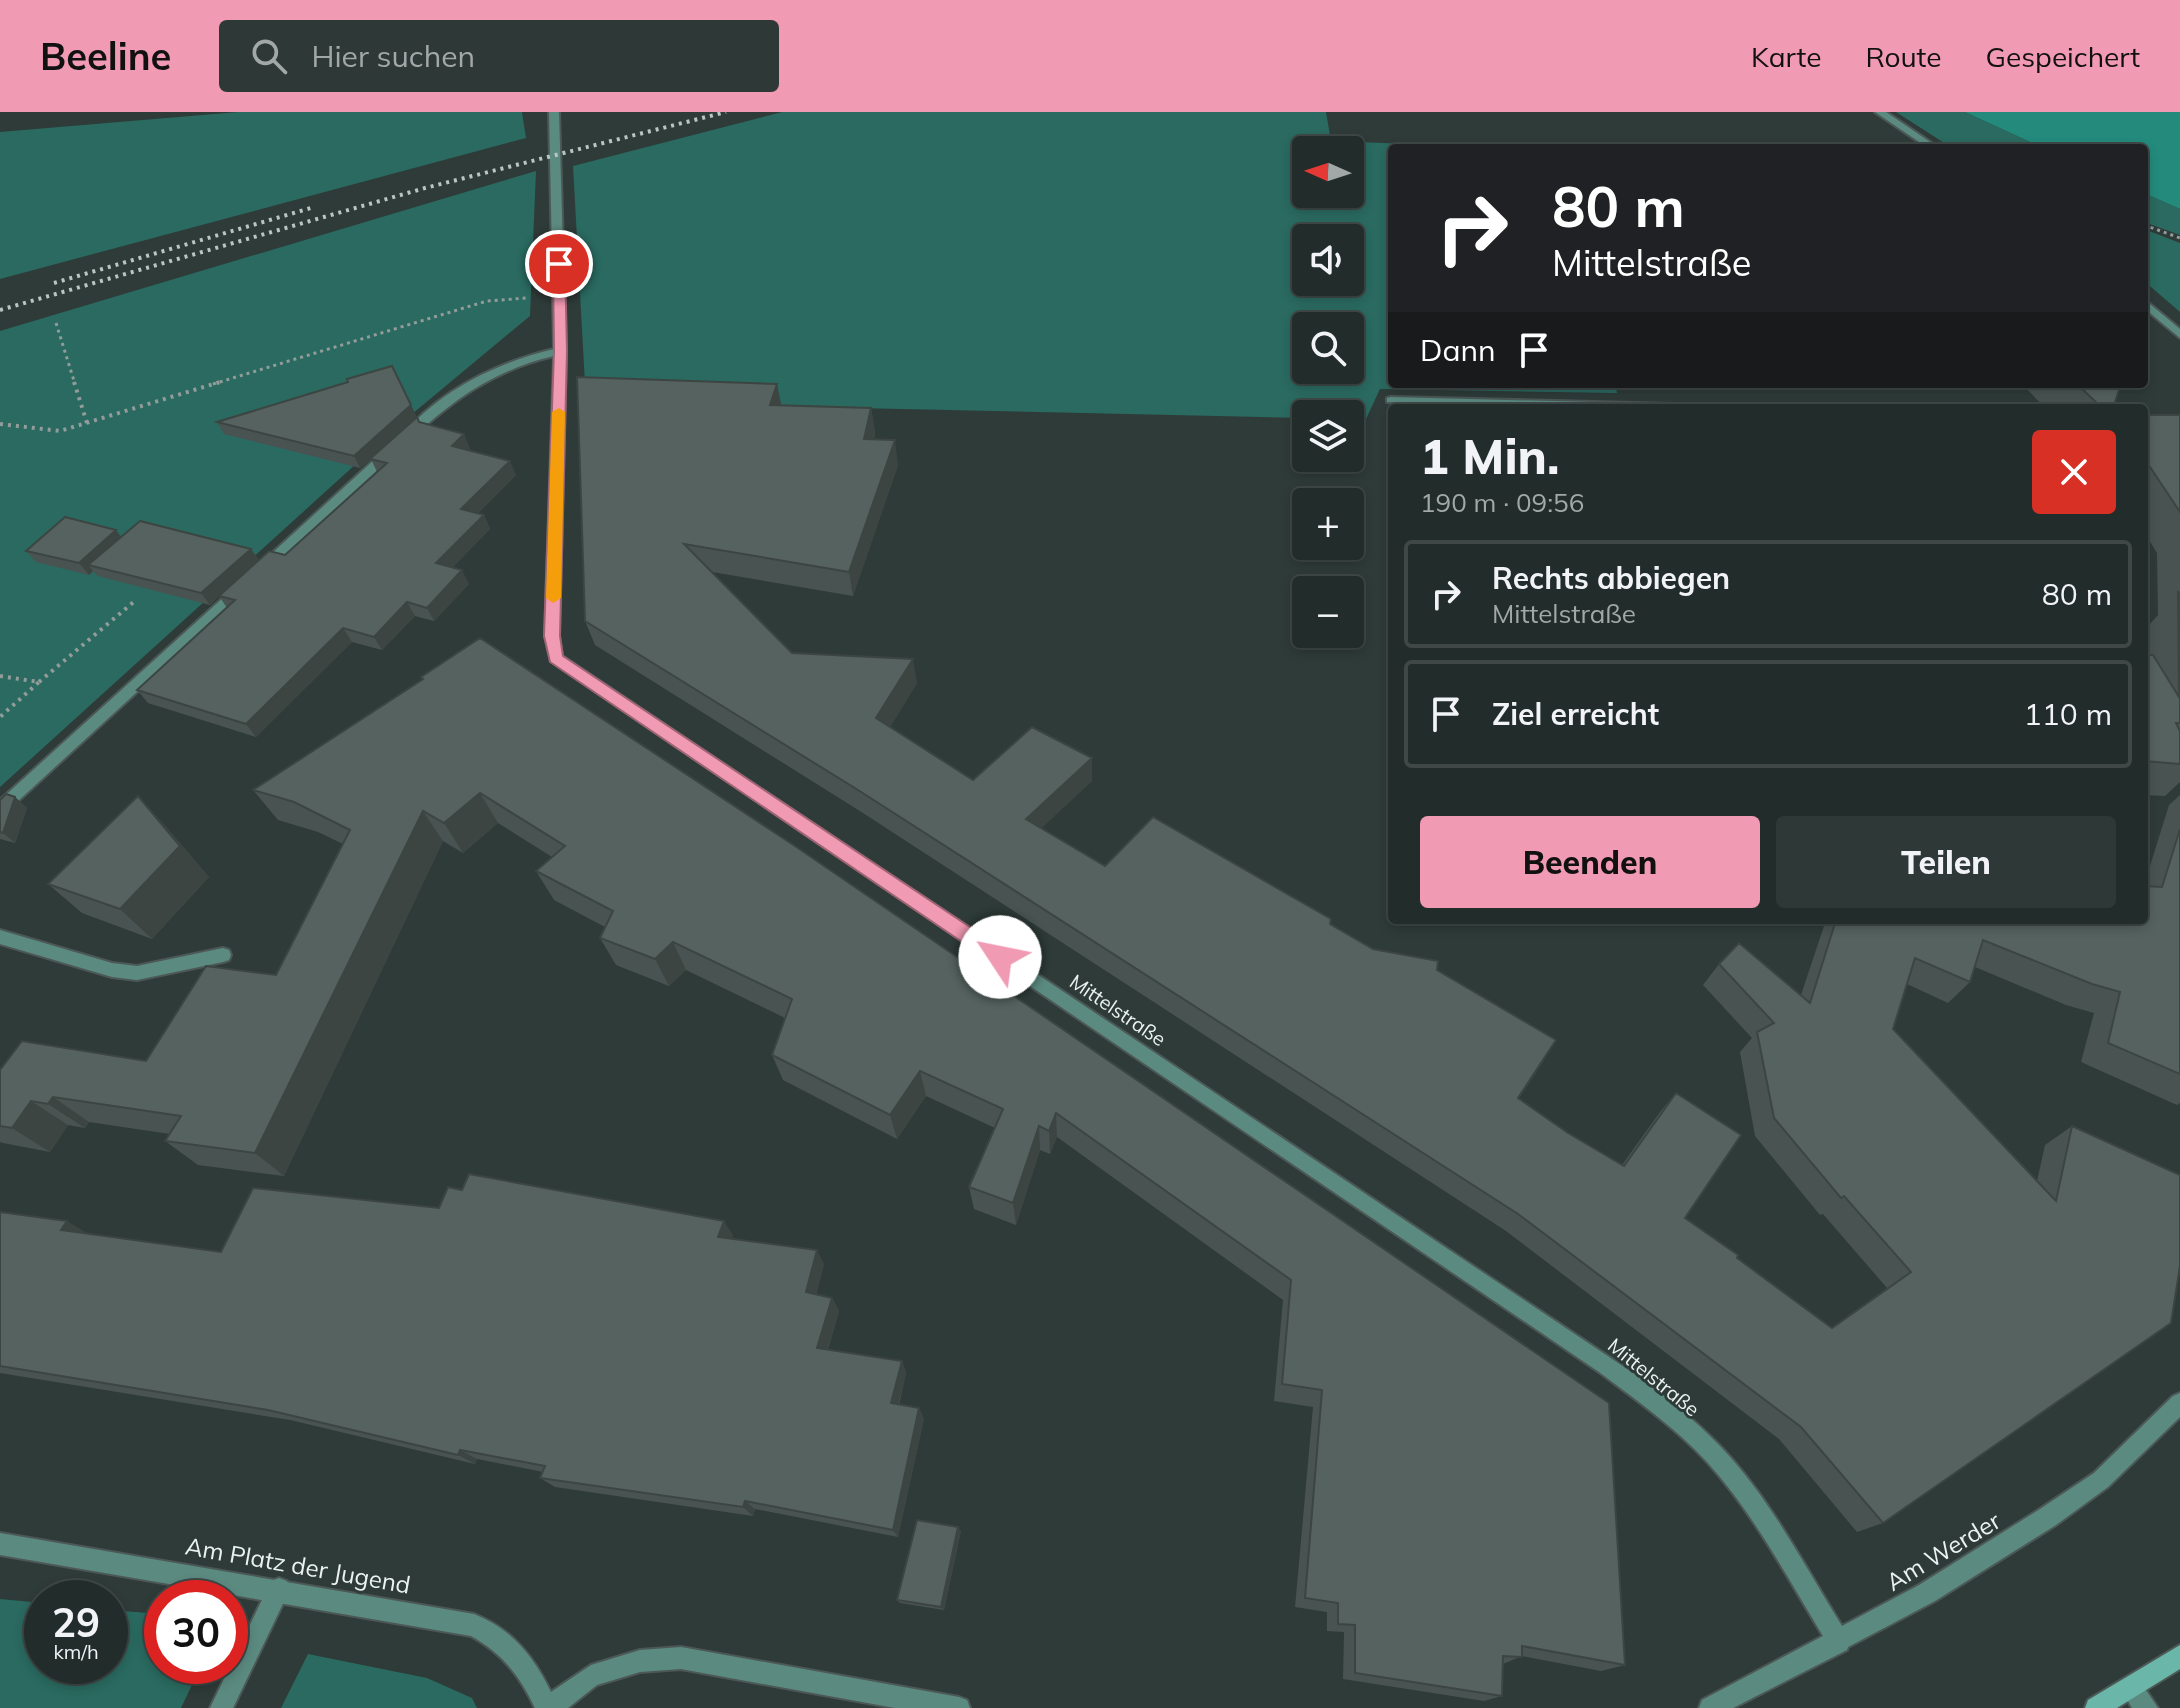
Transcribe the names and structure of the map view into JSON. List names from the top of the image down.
{
  "streets": {
    "street": ["Mittelstraße", "Am Werder", "Am Platz der Jugend"]
  },
  "crossings": [
    ["Mittelstraße", "Am Werder"]
  ],
  "north": "left",
  "page": {
    "header": "Beeline",
    "search": "Hier suchen",
    "nav": ["Karte", "Route", "Gespeichert"],
    "map_buttons": ["+", "−"],
    "turn": ["80 m", "Mittelstraße"],
    "then": "Dann",
    "heading": ["1 Min.", "190 m · 09:56"],
    "list": [
      {
        "name": "Rechts abbiegen",
        "note": "Mittelstraße",
        "value": "80 m"
      },
      {
        "name": "Ziel erreicht",
        "value": "110 m"
      }
    ],
    "buttons": ["Beenden", "Teilen"],
    "speed": "29 km/h",
    "limit": "30"
  }
}
